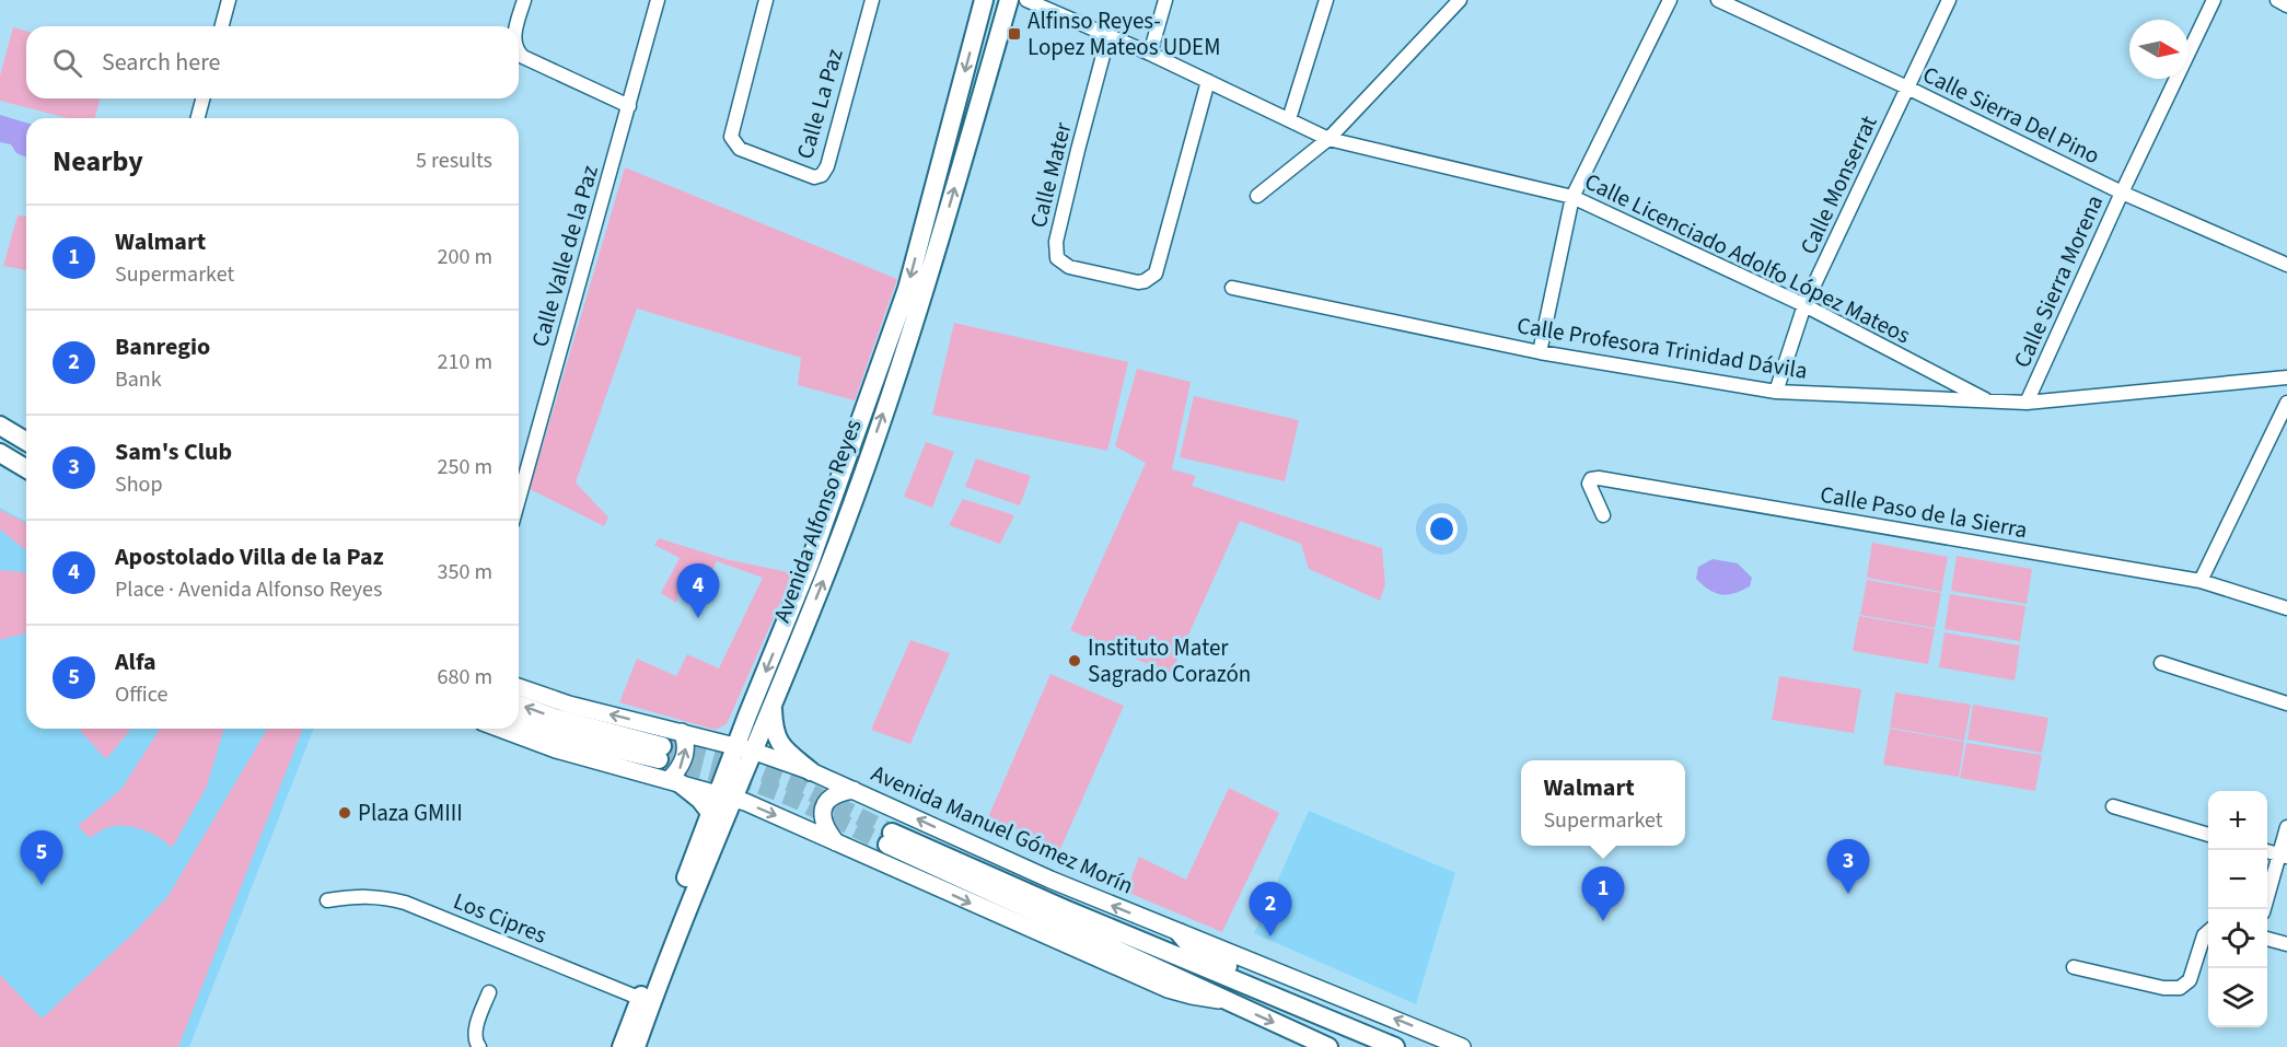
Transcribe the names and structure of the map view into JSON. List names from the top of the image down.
{
  "streets": {
    "main road": ["Avenida Alfonso Reyes", "Avenida Manuel Gómez Morín"],
    "street": [
      "Calle La Paz",
      "Calle Sierra Del Pino",
      "Calle Mater",
      "Calle Monserrat",
      "Calle Valle de la Paz",
      "Calle Licenciado Adolfo López Mateos",
      "Calle Sierra Morena",
      "Calle Profesora Trinidad Dávila",
      "Calle Paso de la Sierra",
      "Los Cipres"
    ]
  },
  "crossings": [
    ["Calle Sierra Del Pino", "Calle Monserrat"],
    ["Calle Sierra Del Pino", "Calle Sierra Morena"],
    ["Calle Mater", "Calle Licenciado Adolfo López Mateos"],
    ["Calle Monserrat", "Calle Licenciado Adolfo López Mateos"],
    ["Calle Monserrat", "Calle Profesora Trinidad Dávila"],
    ["Calle Licenciado Adolfo López Mateos", "Calle Profesora Trinidad Dávila"],
    ["Calle Sierra Morena", "Calle Profesora Trinidad Dávila"],
    ["Avenida Alfonso Reyes", "Avenida Manuel Gómez Morín"],
    ["Avenida Alfonso Reyes", "Los Cipres"]
  ],
  "places": {
    "transit": ["Alfinso Reyes- Lopez Mateos UDEM"],
    "other": ["Instituto Mater Sagrado Corazón", "Plaza GMIII"]
  },
  "north": "right",
  "page": {
    "search": "Search here",
    "heading": ["Nearby", "5 results"],
    "list": [
      {
        "mark": "1",
        "name": "Walmart",
        "note": "Supermarket",
        "value": "200 m"
      },
      {
        "mark": "2",
        "name": "Banregio",
        "note": "Bank",
        "value": "210 m"
      },
      {
        "mark": "3",
        "name": "Sam's Club",
        "note": "Shop",
        "value": "250 m"
      },
      {
        "mark": "4",
        "name": "Apostolado Villa de la Paz",
        "note": "Place · Avenida Alfonso Reyes",
        "value": "350 m"
      },
      {
        "mark": "5",
        "name": "Alfa",
        "note": "Office",
        "value": "680 m"
      }
    ],
    "pins": [
      "4",
      "5",
      "3",
      "1",
      "2"
    ],
    "popup": ["Walmart", "Supermarket"],
    "map_buttons": ["+", "−"]
  }
}
